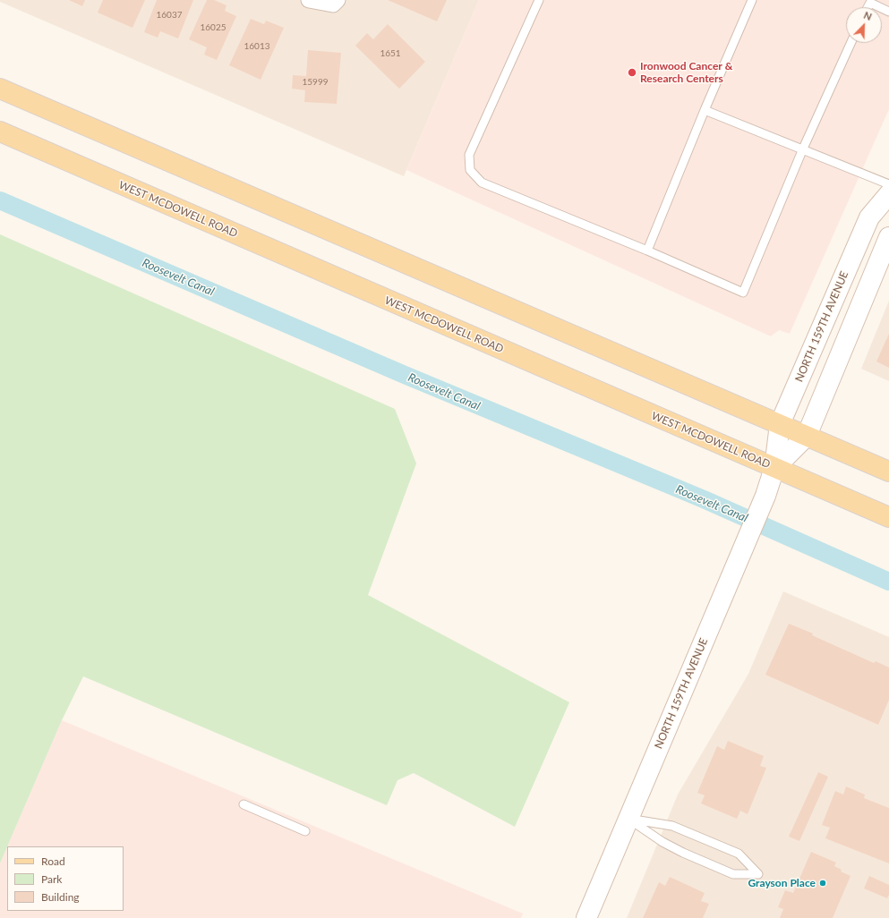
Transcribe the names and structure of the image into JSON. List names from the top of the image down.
{
  "streets": {
    "main road": ["WEST MCDOWELL ROAD"],
    "street": ["NORTH 159TH AVENUE"]
  },
  "crossings": [
    ["WEST MCDOWELL ROAD", "NORTH 159TH AVENUE"]
  ],
  "water": ["Roosevelt Canal"],
  "places": ["Ironwood Cancer & Research Centers", "Grayson Place"],
  "house_numbers": [
    "16037",
    "16025",
    "16013",
    "1651",
    "15999"
  ],
  "legend": ["Road", "Park", "Building"],
  "north": "top right"
}
